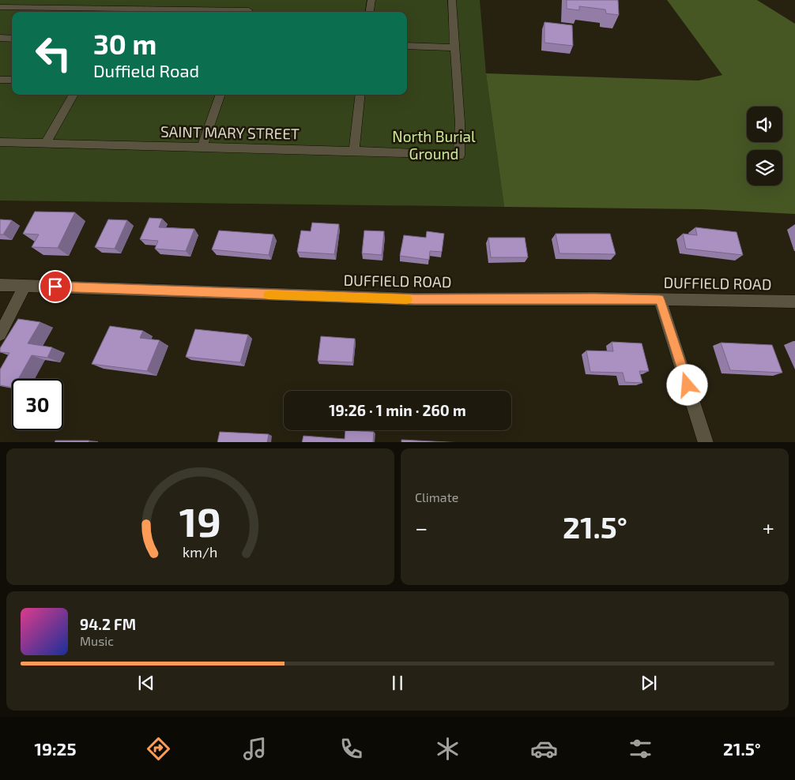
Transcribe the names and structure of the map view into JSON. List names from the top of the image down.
{
  "streets": {
    "street": ["SAINT MARY STREET", "DUFFIELD ROAD"]
  },
  "parks": ["North Burial Ground"],
  "page": {
    "turn": ["30 m", "Duffield Road"],
    "limit": "30",
    "trip": "19:26 · 1 min · 260 m",
    "tile": "Climate",
    "heat": ["−", "21.5°", "+"],
    "song": ["94.2 FM", "Music"],
    "tabs": ["19:25", "21.5°"],
    "gauge": ["19", "km/h"]
  }
}
